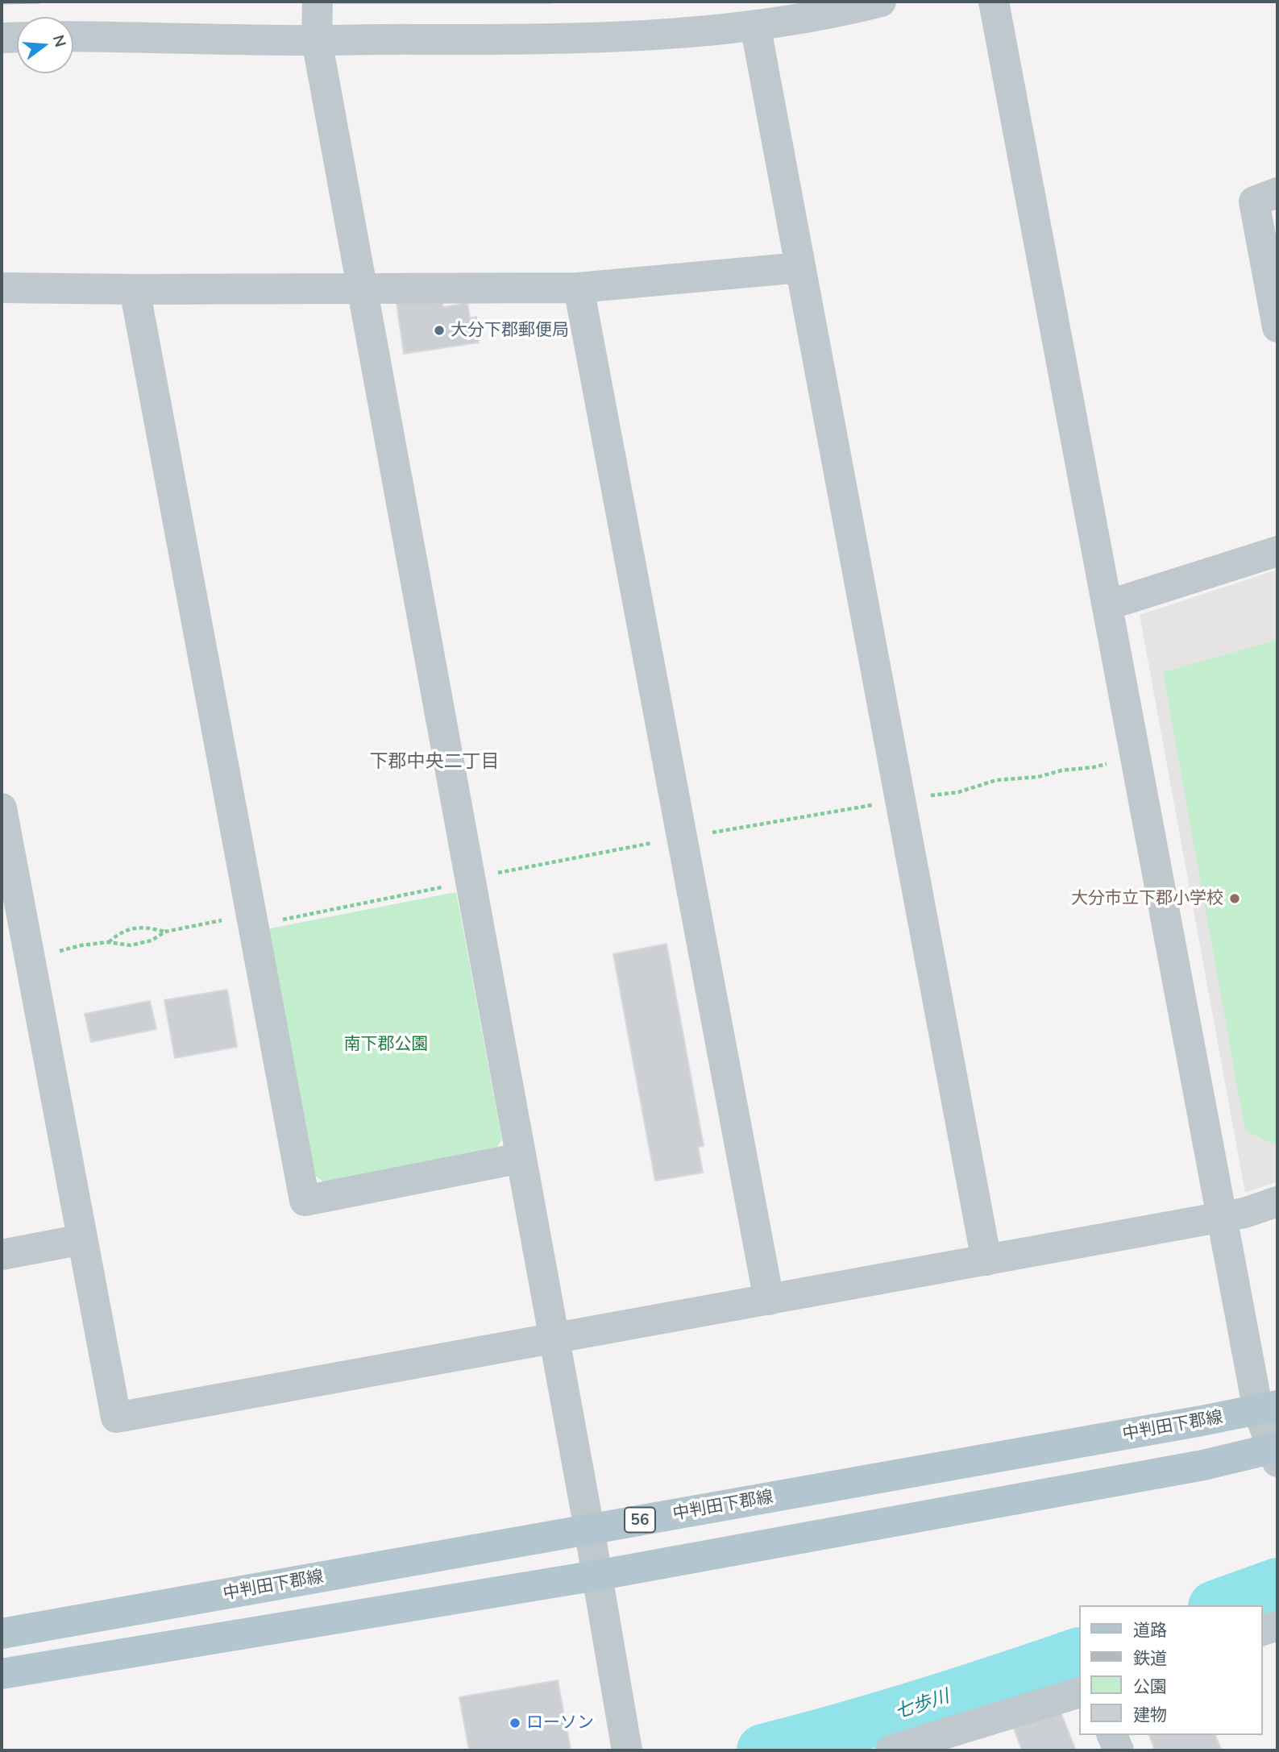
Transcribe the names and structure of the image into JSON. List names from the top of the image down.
{
  "streets": {
    "main road": ["中判田下郡線", "56"]
  },
  "districts": ["下郡中央二丁目"],
  "water": ["七歩川"],
  "parks": ["南下郡公園"],
  "places": ["大分下郡郵便局", "大分市立下郡小学校", "ローソン"],
  "legend": [
    "道路",
    "鉄道",
    "公園",
    "建物"
  ],
  "north": "right"
}
